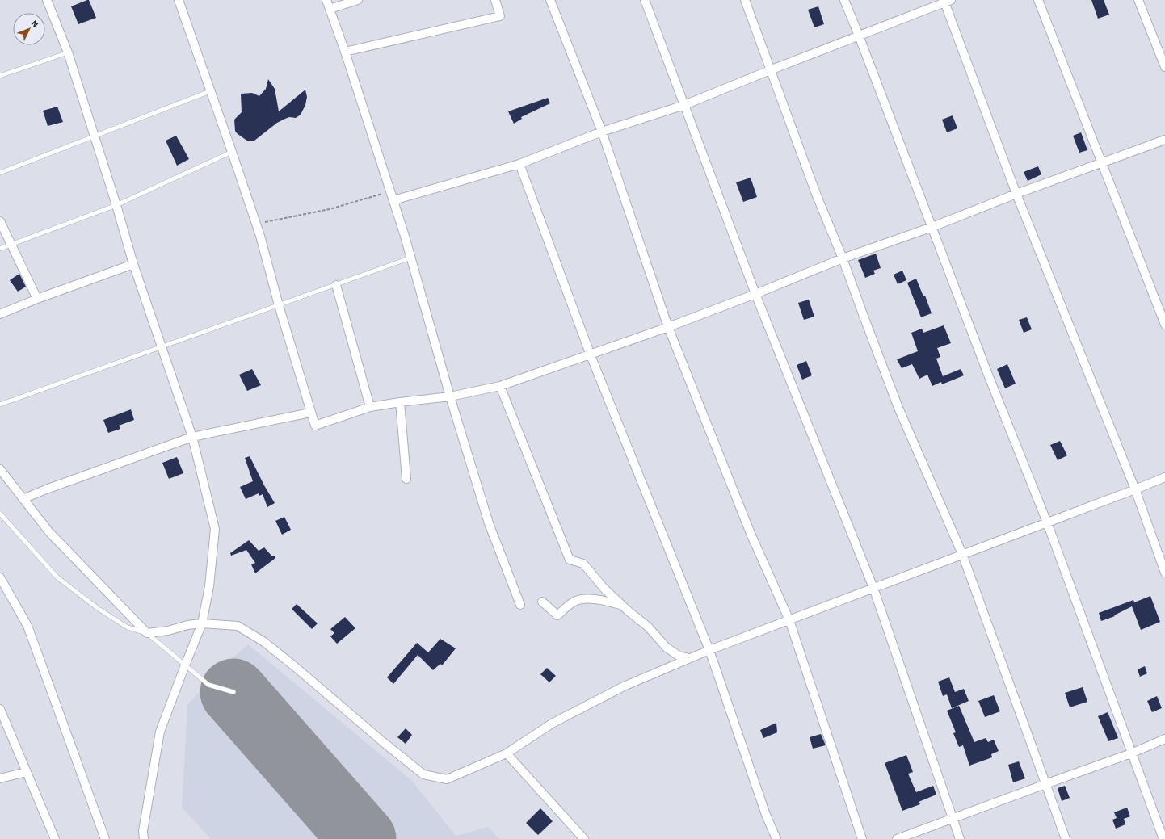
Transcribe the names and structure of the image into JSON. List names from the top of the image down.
{
  "north": "top right"
}
